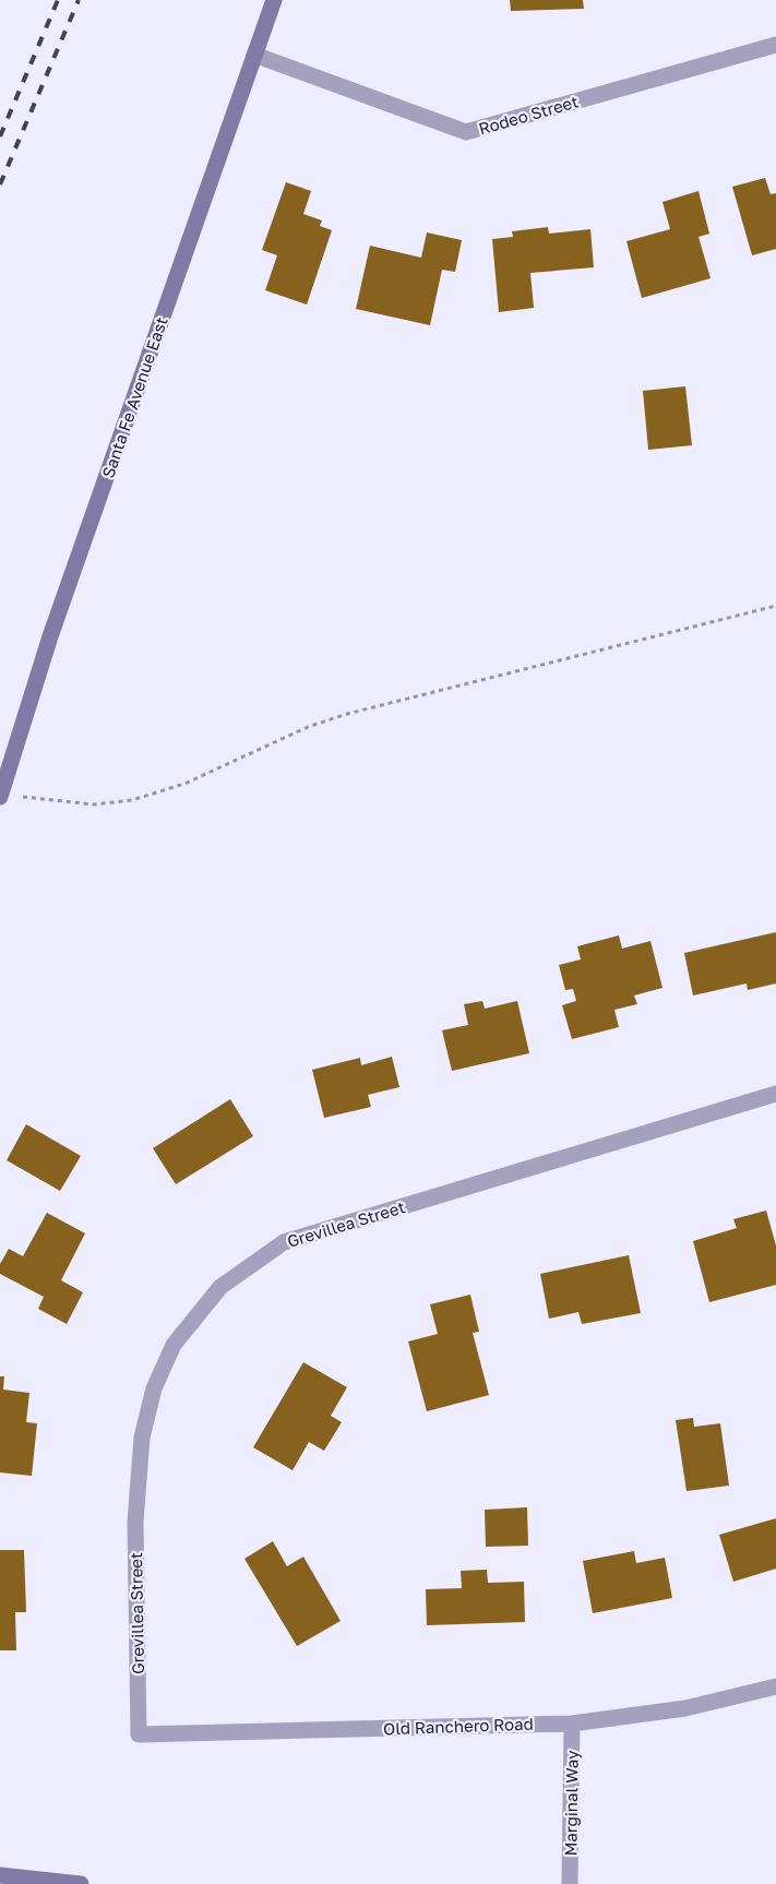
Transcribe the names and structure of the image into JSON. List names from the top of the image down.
{
  "streets": {
    "street": [
      "Rodeo Street",
      "Santa Fe Avenue East",
      "Grevillea Street",
      "Old Ranchero Road",
      "Marginal Way"
    ]
  },
  "crossings": [
    ["Rodeo Street", "Santa Fe Avenue East"],
    ["Grevillea Street", "Old Ranchero Road"],
    ["Old Ranchero Road", "Marginal Way"]
  ]
}
